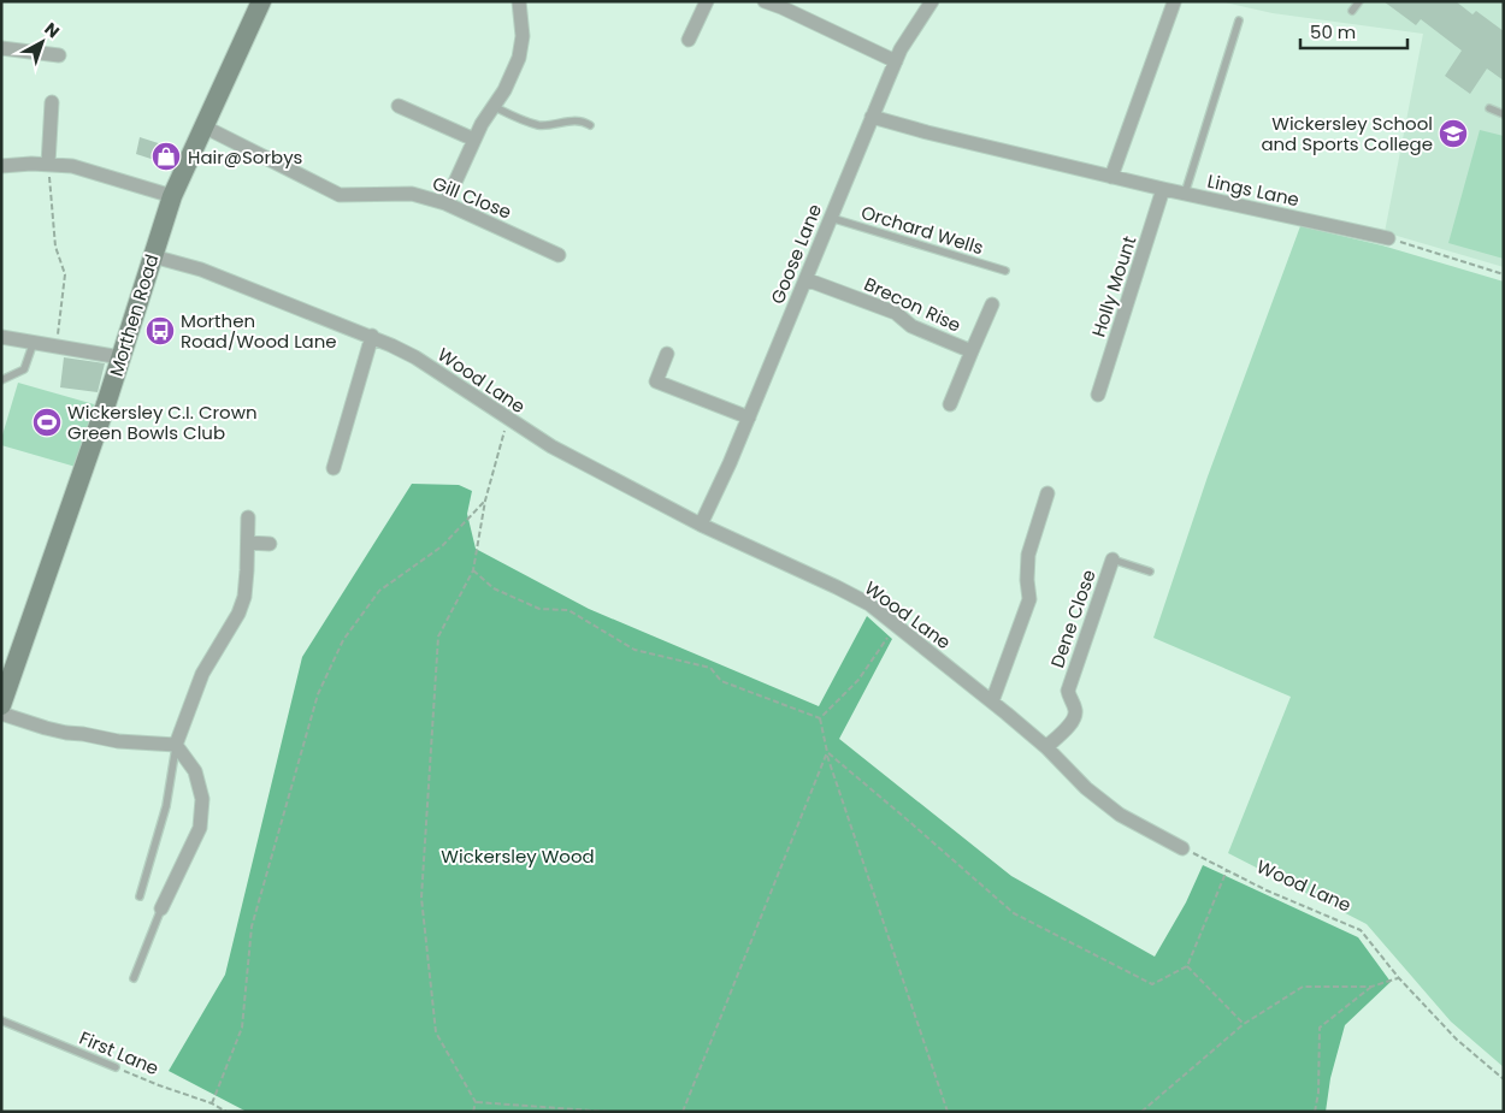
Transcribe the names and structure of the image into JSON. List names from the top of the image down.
{
  "streets": {
    "main road": ["Morthen Road"],
    "street": [
      "Lings Lane",
      "Gill Close",
      "Goose Lane",
      "Holly Mount",
      "Brecon Rise",
      "Wood Lane",
      "Dene Close"
    ],
    "lane": ["Orchard Wells", "First Lane"]
  },
  "crossings": [
    ["Lings Lane", "Goose Lane"],
    ["Lings Lane", "Holly Mount"],
    ["Gill Close", "Morthen Road"],
    ["Orchard Wells", "Goose Lane"],
    ["Goose Lane", "Brecon Rise"],
    ["Goose Lane", "Wood Lane"],
    ["Morthen Road", "Wood Lane"],
    ["Wood Lane", "Dene Close"]
  ],
  "parks": ["Wickersley Wood"],
  "places": {
    "school or university": ["Wickersley School and Sports College"],
    "shop": ["Hair@Sorbys"],
    "bus stop": ["Morthen Road/Wood Lane"],
    "sports": ["Wickersley C.I. Crown Green Bowls Club"]
  },
  "scale_bar": "50 m",
  "north": "top right"
}
